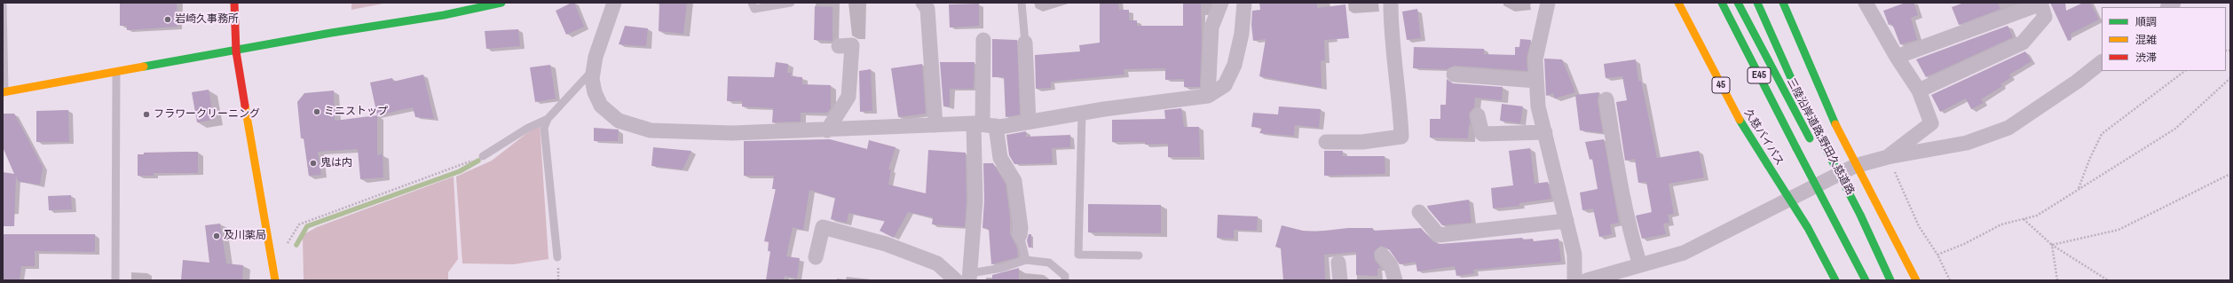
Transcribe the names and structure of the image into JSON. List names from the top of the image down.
{
  "streets": {
    "main road": [
      "E45",
      "45",
      "三陸沿岸道路;野田久慈道路",
      "久慈バイパス"
    ]
  },
  "places": [
    "岩崎久事務所",
    "ミニストップ",
    "フラワークリーニング",
    "鬼は内",
    "及川薬局"
  ],
  "legend": ["順調", "混雑", "渋滞"]
}
